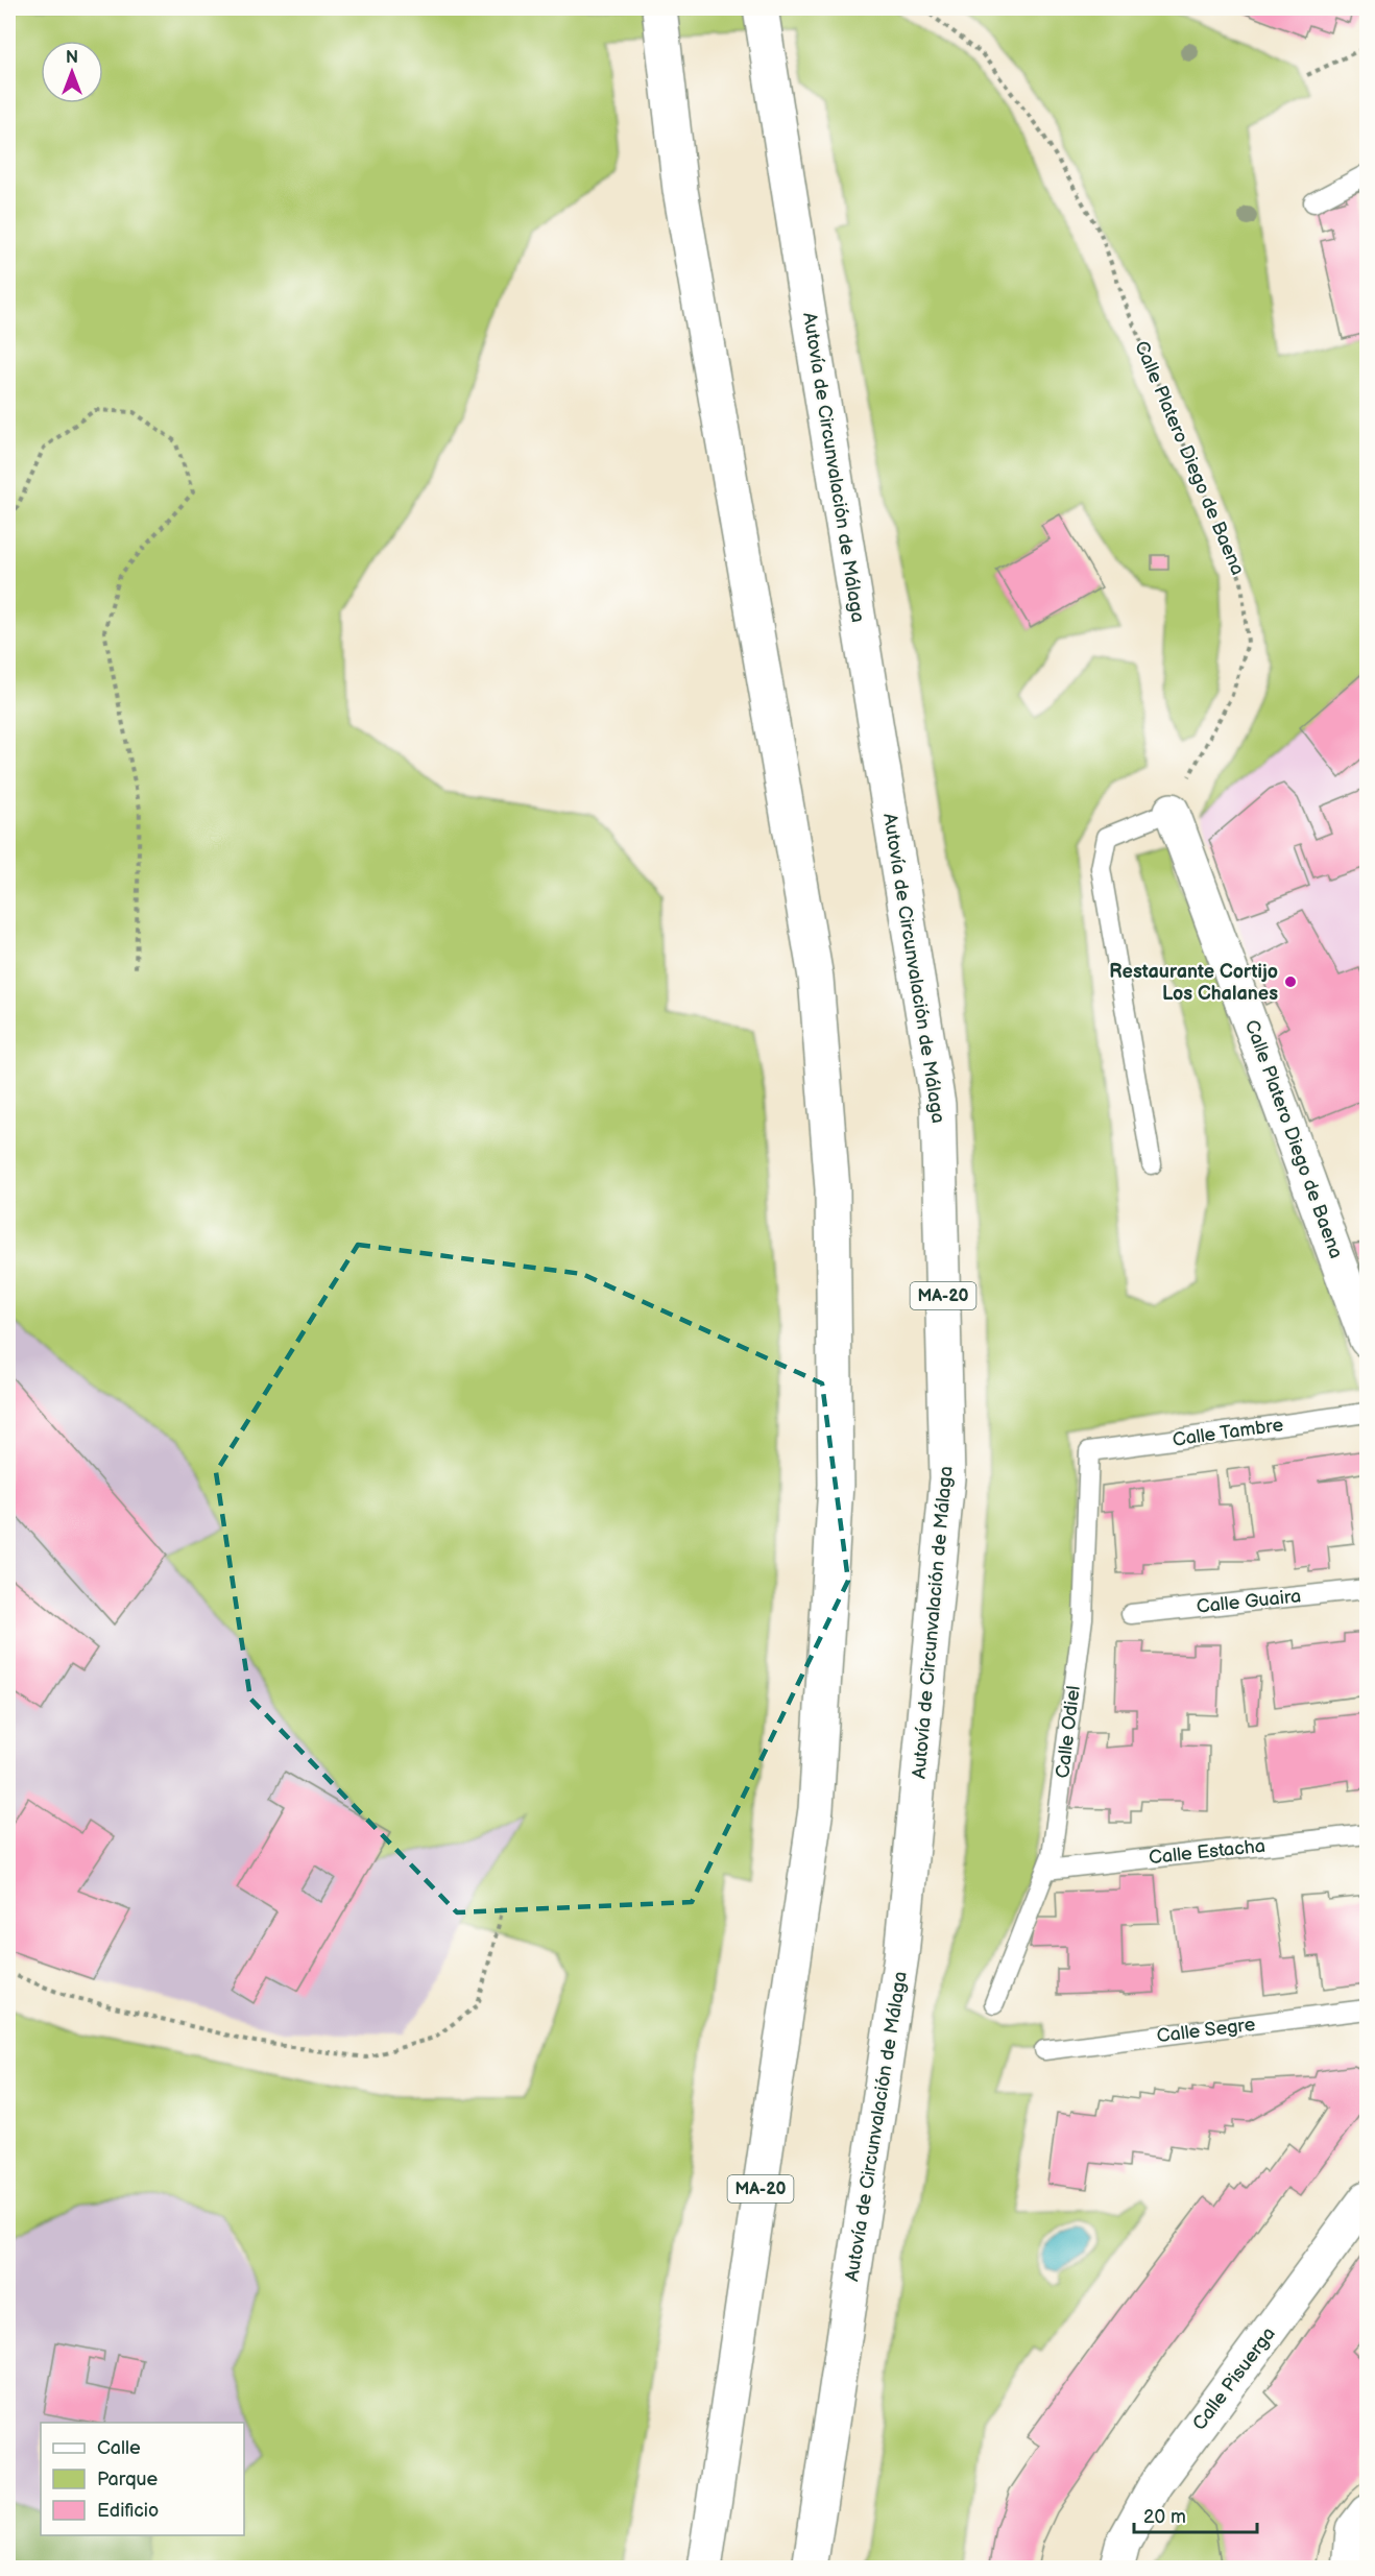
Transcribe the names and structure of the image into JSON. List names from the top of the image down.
{
  "streets": {
    "main road": [
      "Calle Platero Diego de Baena",
      "Autovía de Circunvalación de Málaga",
      "MA-20",
      "Calle Pisuerga"
    ],
    "lane": [
      "Calle Tambre",
      "Calle Guaira",
      "Calle Odiel",
      "Calle Estacha",
      "Calle Segre"
    ]
  },
  "crossings": [
    ["Calle Tambre", "Calle Odiel"],
    ["Calle Odiel", "Calle Estacha"]
  ],
  "places": ["Restaurante Cortijo Los Chalanes"],
  "legend": ["Calle", "Parque", "Edificio"],
  "scale_bar": "20 m",
  "north": "top"
}
